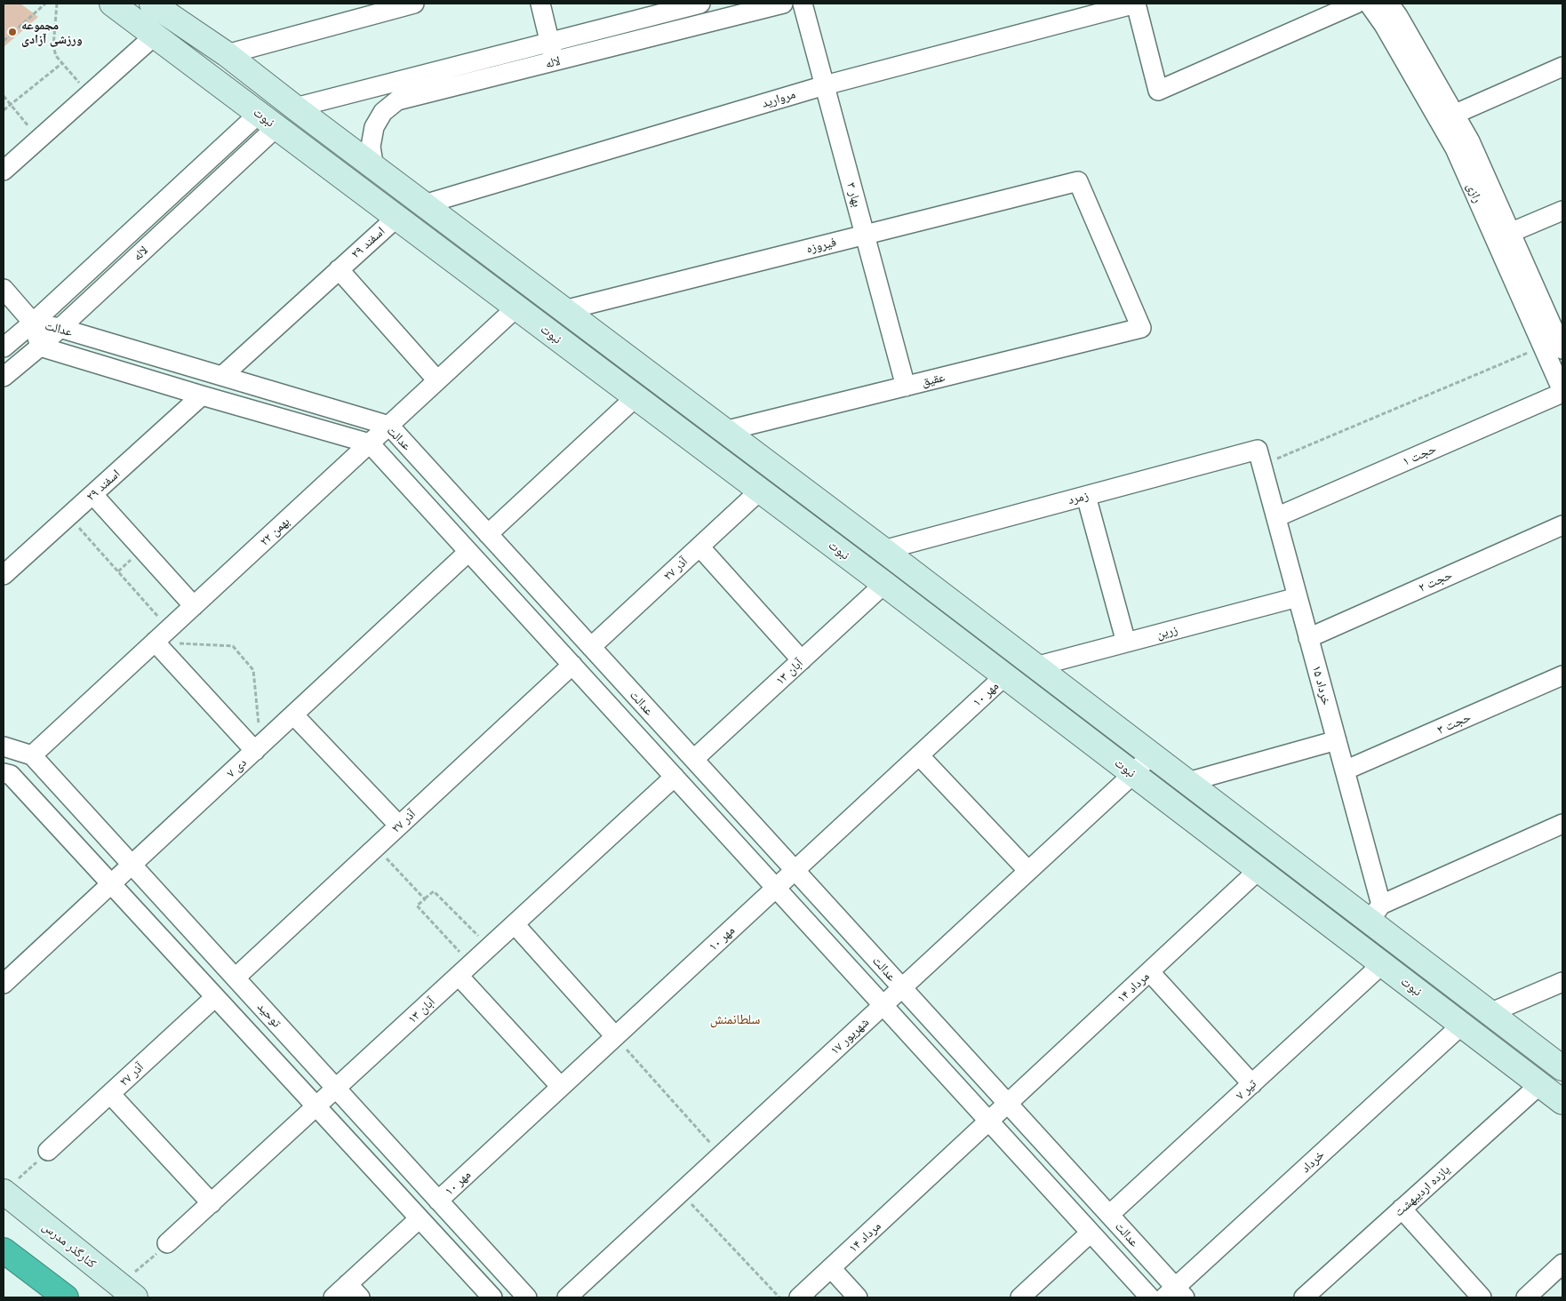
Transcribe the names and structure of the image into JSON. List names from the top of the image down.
{
  "streets": {
    "street": [
      "لاله",
      "مروارید",
      "نبوت",
      "رازی",
      "بهار ۳",
      "۲۹ اسفند",
      "فیروزه",
      "عدالت",
      "عقیق",
      "حجت ۱",
      "زمرد",
      "۲۲ بهمن",
      "۲۷ آذر",
      "حجت ۲",
      "زرین",
      "۱۳ آبان",
      "۱۵ خرداد",
      "۱۰ مهر",
      "حجت ۳",
      "۷ دی",
      "۱۴ مرداد",
      "توحید",
      "۱۷ شهریور",
      "۷ تیر",
      "خرداد",
      "یازده اردیبهشت",
      "کنارگذر مدرس"
    ]
  },
  "crossings": [
    ["لاله", "نبوت"],
    ["لاله", "عدالت"],
    ["مروارید", "بهار ۳"],
    ["نبوت", "۲۹ اسفند"],
    ["نبوت", "۲۲ بهمن"],
    ["نبوت", "۲۷ آذر"],
    ["نبوت", "۱۳ آبان"],
    ["نبوت", "۱۰ مهر"],
    ["نبوت", "۱۴ مرداد"],
    ["نبوت", "۱۷ شهریور"],
    ["نبوت", "۷ تیر"],
    ["نبوت", "خرداد"],
    ["نبوت", "یازده اردیبهشت"],
    ["رازی", "حجت ۱"],
    ["بهار ۳", "فیروزه"],
    ["بهار ۳", "عقیق"],
    ["۲۹ اسفند", "عدالت"],
    ["فیروزه", "عقیق"],
    ["عدالت", "۲۲ بهمن"],
    ["عدالت", "۲۷ آذر"],
    ["عدالت", "۱۳ آبان"],
    ["عدالت", "۱۰ مهر"],
    ["عدالت", "۷ دی"],
    ["عدالت", "۱۴ مرداد"],
    ["عدالت", "۱۷ شهریور"],
    ["عدالت", "۷ تیر"],
    ["عدالت", "خرداد"],
    ["حجت ۱", "۱۵ خرداد"],
    ["زمرد", "۱۵ خرداد"],
    ["۲۲ بهمن", "توحید"],
    ["۲۷ آذر", "توحید"],
    ["حجت ۲", "۱۵ خرداد"],
    ["زرین", "۱۵ خرداد"],
    ["۱۳ آبان", "توحید"],
    ["۱۵ خرداد", "حجت ۳"],
    ["۱۰ مهر", "توحید"],
    ["۷ دی", "توحید"]
  ],
  "districts": ["سلطانمنش"],
  "places": ["مجموعه ورزشی آزادی"]
}
